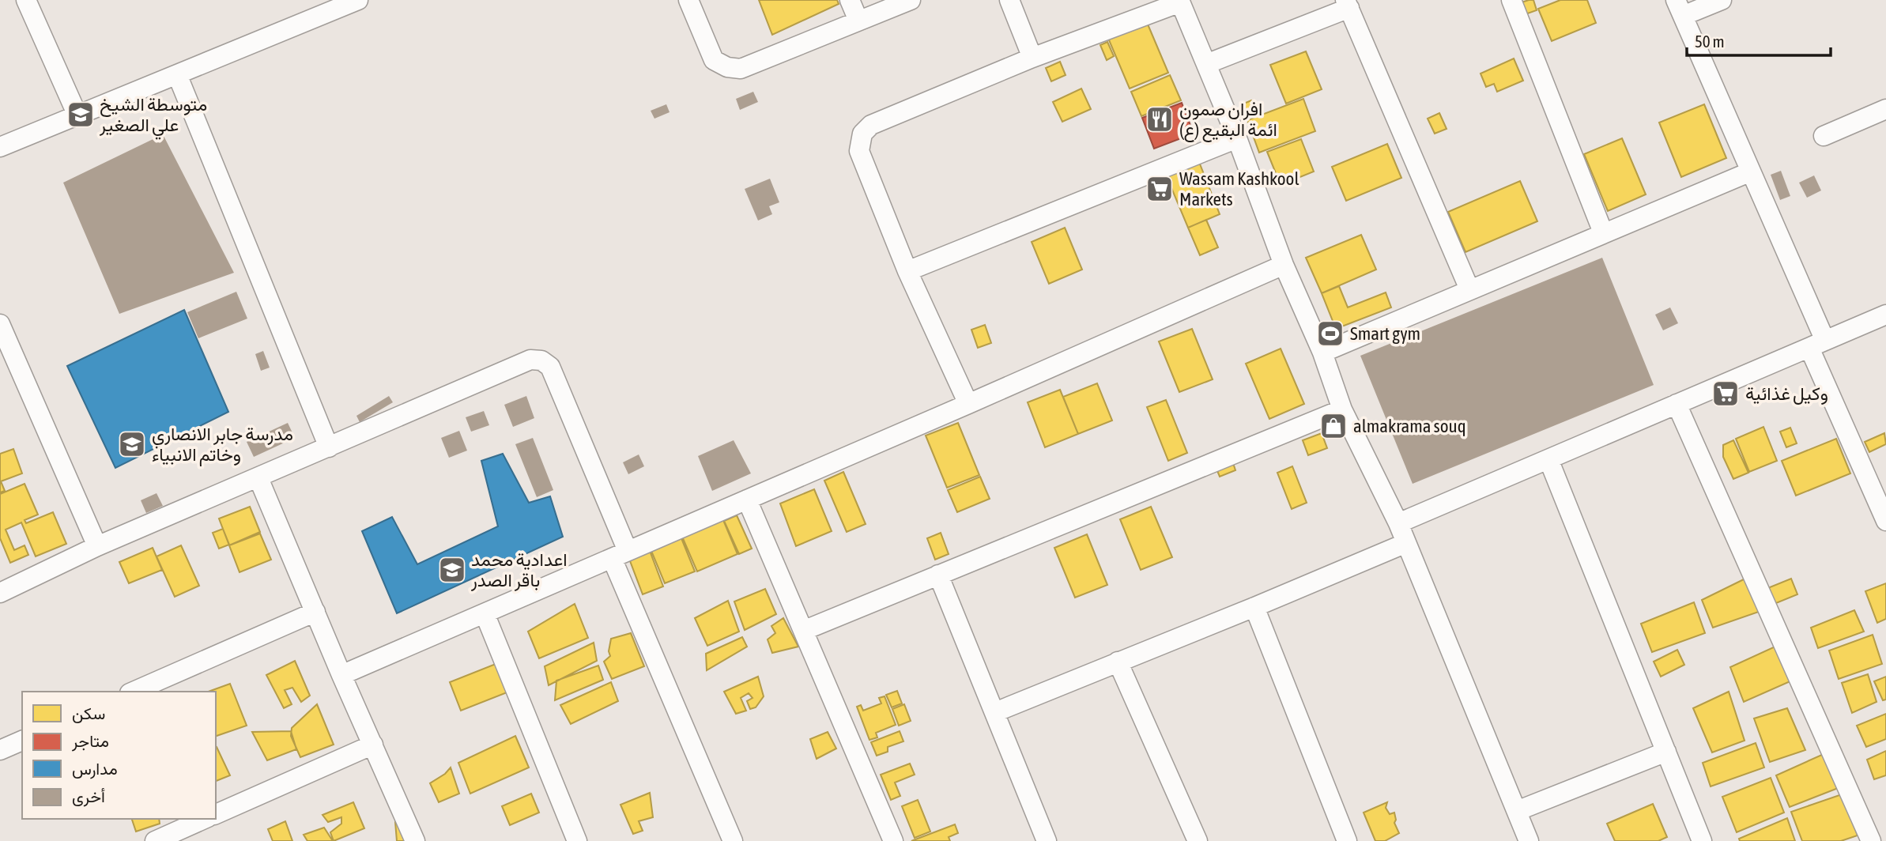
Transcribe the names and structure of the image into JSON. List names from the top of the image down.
{
  "places": {
    "school or university": ["متوسطة الشيخ علي الصغير", "مدرسة جابر الانصاري وخاتم الانبياء", "اعدادية محمد باقر الصدر"],
    "restaurant": ["افران صمون ائمة البقيع (ع)"],
    "supermarket": ["Wassam Kashkool Markets", "وكيل غذائية"],
    "sports": ["Smart gym"],
    "shop": ["almakrama souq"]
  },
  "legend": [
    "سكن",
    "متاجر",
    "مدارس",
    "أخرى"
  ],
  "scale_bar": "50 m"
}
